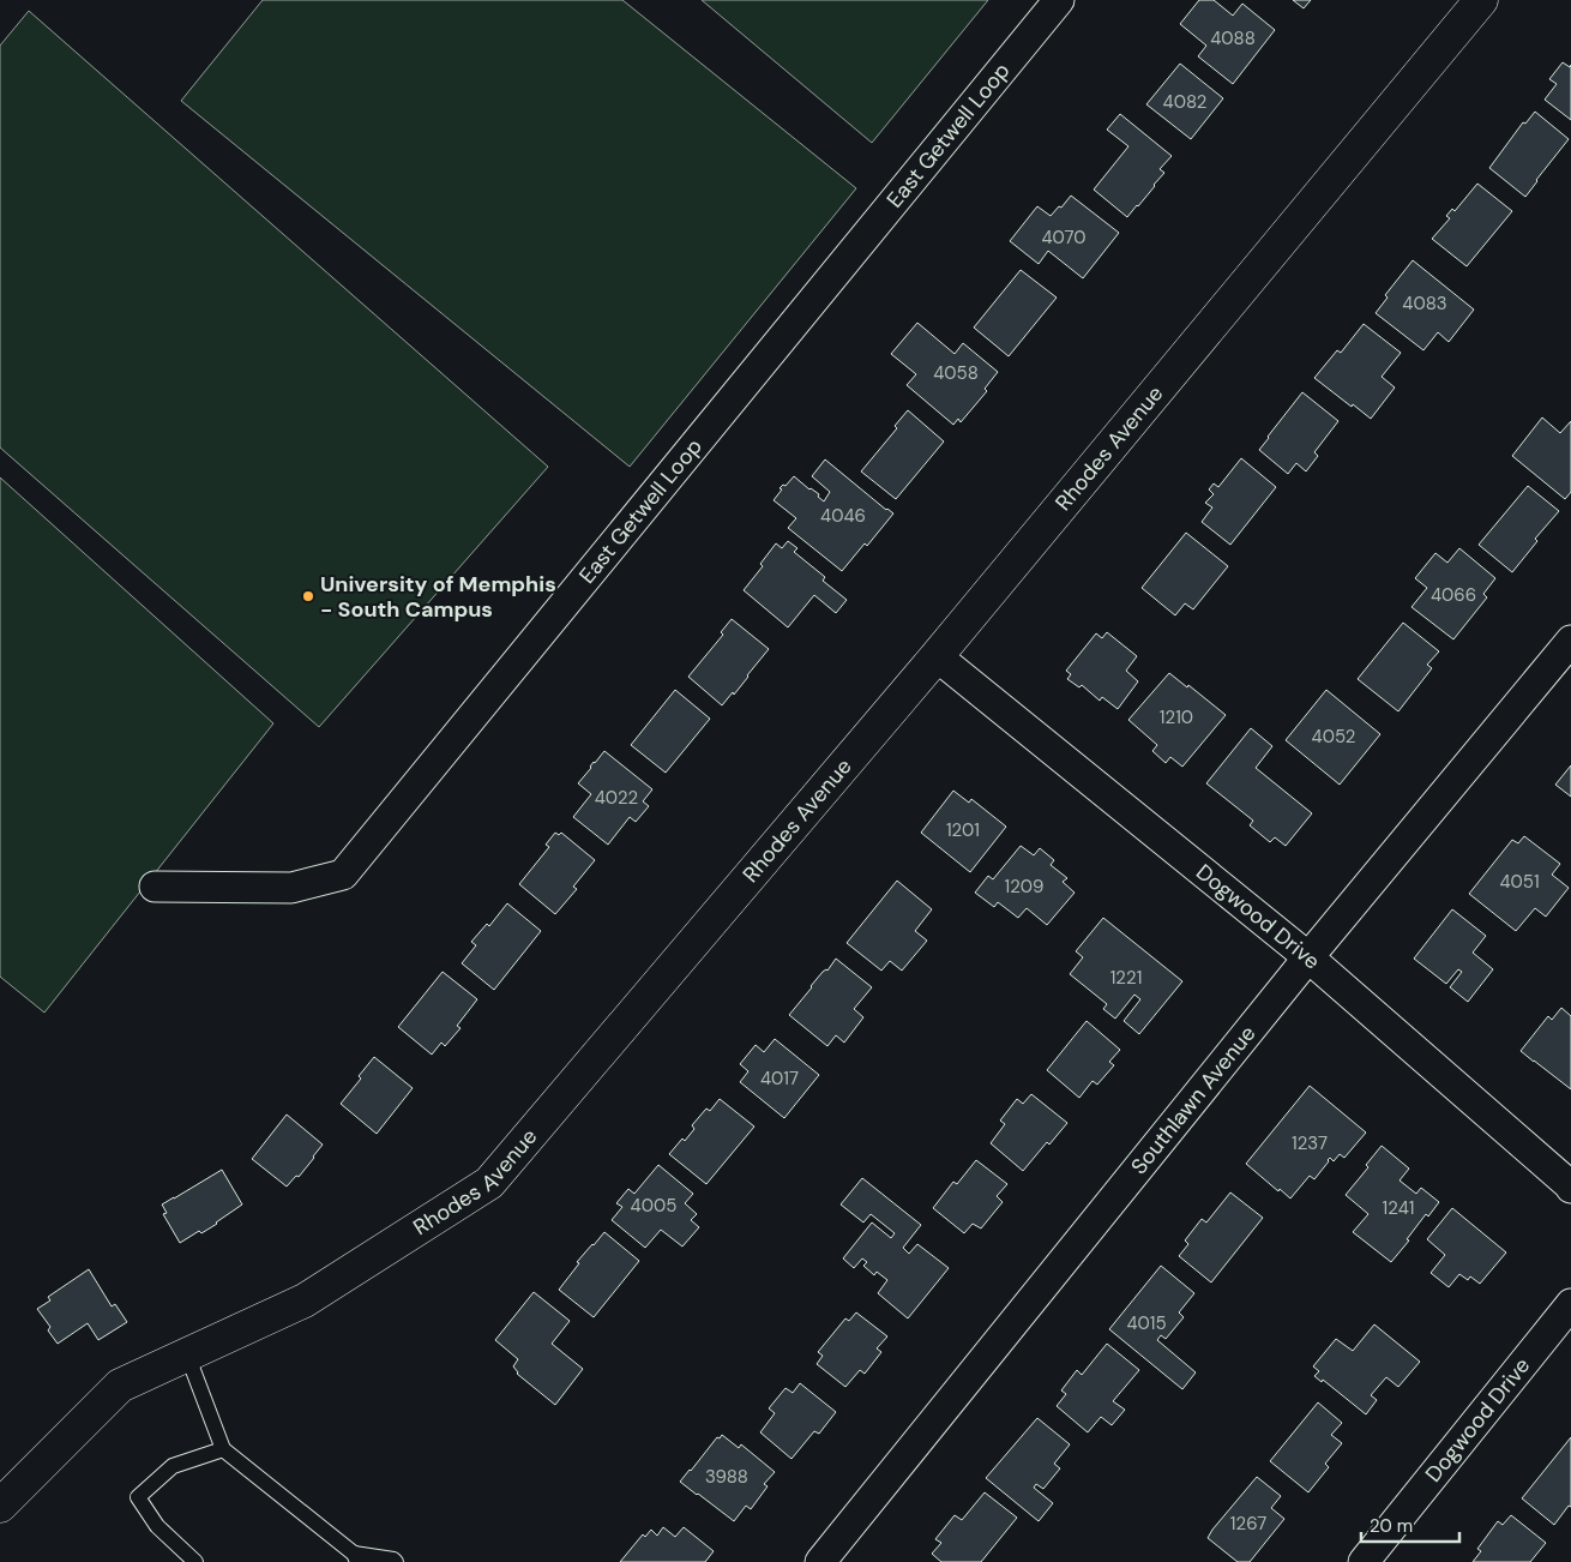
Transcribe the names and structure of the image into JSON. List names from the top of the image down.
{
  "streets": {
    "main road": ["Rhodes Avenue"],
    "street": ["East Getwell Loop", "Dogwood Drive", "Southlawn Avenue"]
  },
  "crossings": [
    ["Rhodes Avenue", "Dogwood Drive"],
    ["Dogwood Drive", "Southlawn Avenue"]
  ],
  "places": ["University of Memphis - South Campus"],
  "house_numbers": [
    "4088",
    "4082",
    "4070",
    "4083",
    "4058",
    "4046",
    "4066",
    "1210",
    "4052",
    "4022",
    "1201",
    "4051",
    "1209",
    "1221",
    "4017",
    "1237",
    "4005",
    "1241",
    "4015",
    "3988",
    "1267"
  ],
  "scale_bar": "20 m"
}
